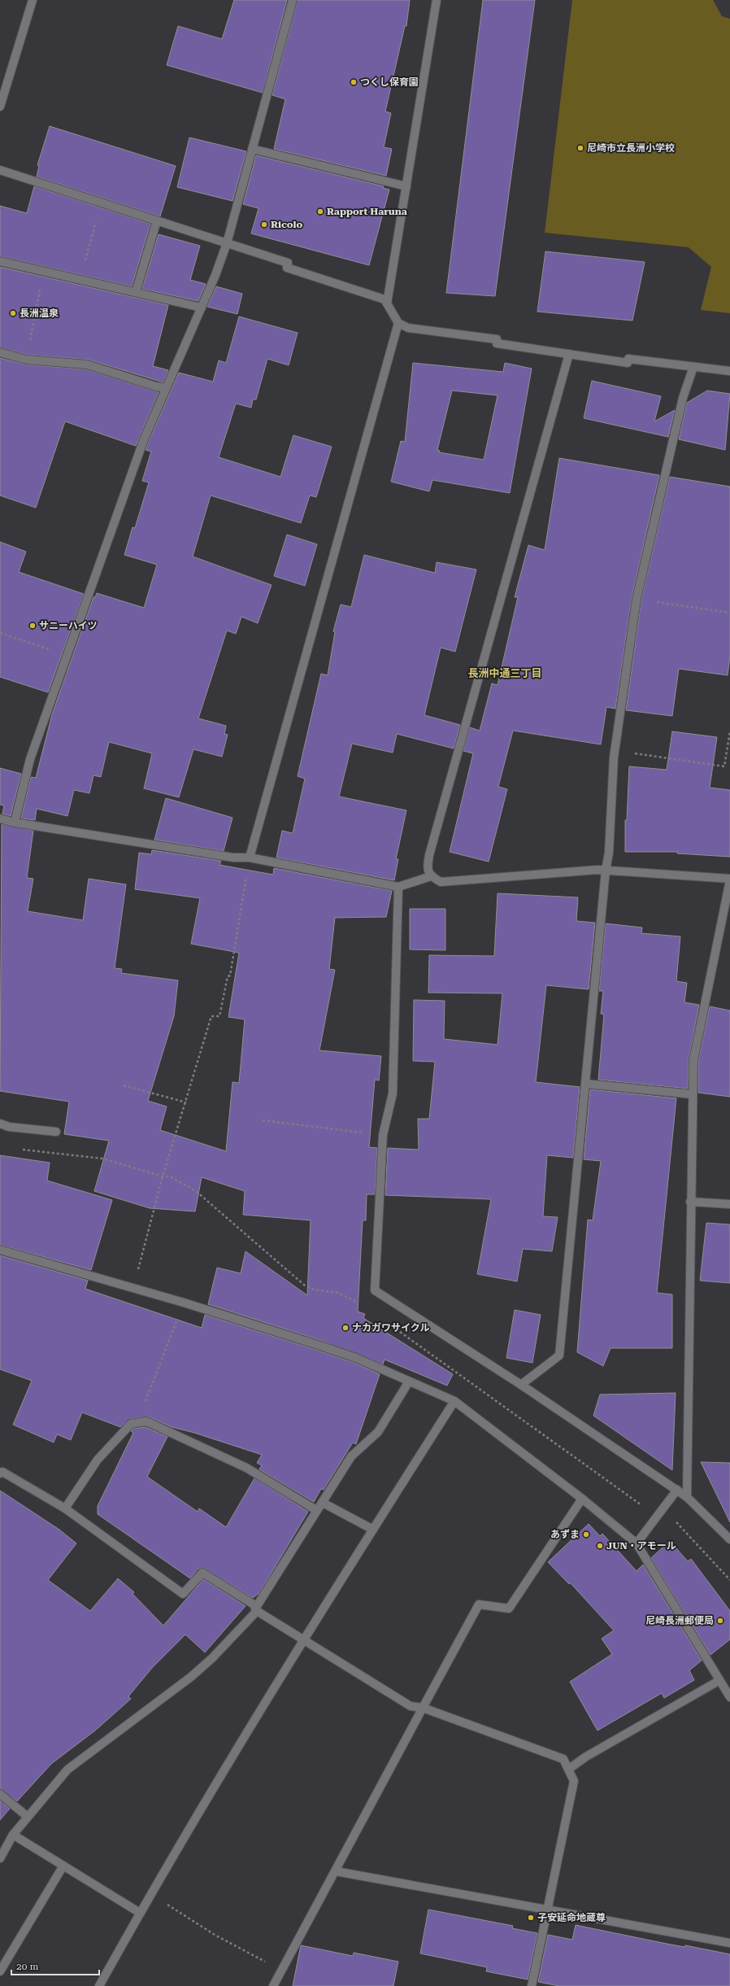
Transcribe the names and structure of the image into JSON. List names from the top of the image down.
{
  "districts": ["長洲中通三丁目"],
  "places": [
    "つくし保育園",
    "尼崎市立長洲小学校",
    "Rapport Haruna",
    "Ricolo",
    "長洲温泉",
    "サニーハイツ",
    "ナカガワサイクル",
    "あずま",
    "JUN・アモール",
    "尼崎長洲郵便局",
    "子安延命地蔵尊"
  ],
  "scale_bar": "20 m"
}
